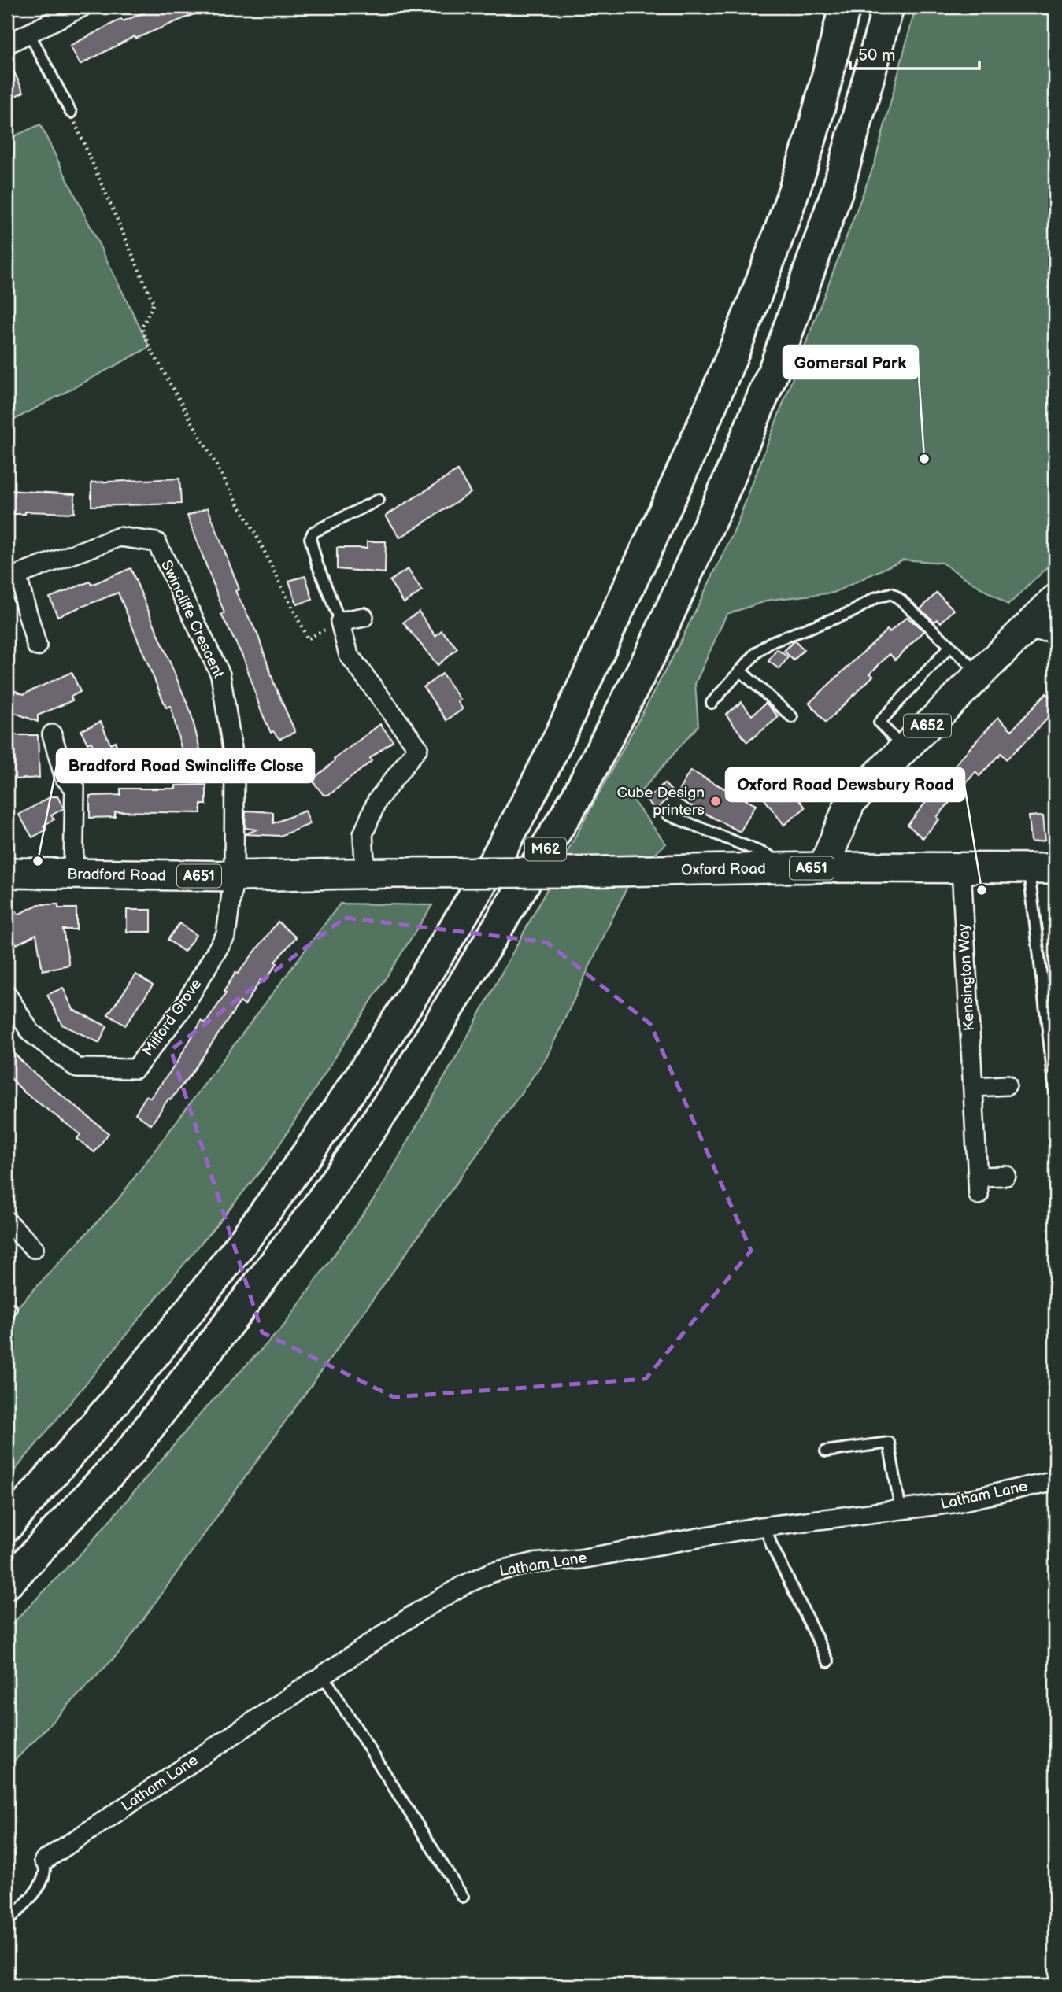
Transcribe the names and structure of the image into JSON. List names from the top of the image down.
{
  "streets": {
    "highway": ["M62"],
    "main road": [
      "A652",
      "A651",
      "Oxford Road",
      "Bradford Road"
    ],
    "street": [
      "Swincliffe Crescent",
      "Kensington Way",
      "Milford Grove",
      "Latham Lane"
    ]
  },
  "crossings": [
    ["Swincliffe Crescent", "Bradford Road"],
    ["Swincliffe Crescent", "Milford Grove"],
    ["A652", "Oxford Road"],
    ["Oxford Road", "Bradford Road"],
    ["Oxford Road", "Kensington Way"],
    ["Bradford Road", "Milford Grove"]
  ],
  "places": [
    "Gomersal Park",
    "Cube Design printers",
    "Bradford Road Swincliffe Close",
    "Oxford Road Dewsbury Road"
  ],
  "scale_bar": "50 m"
}
